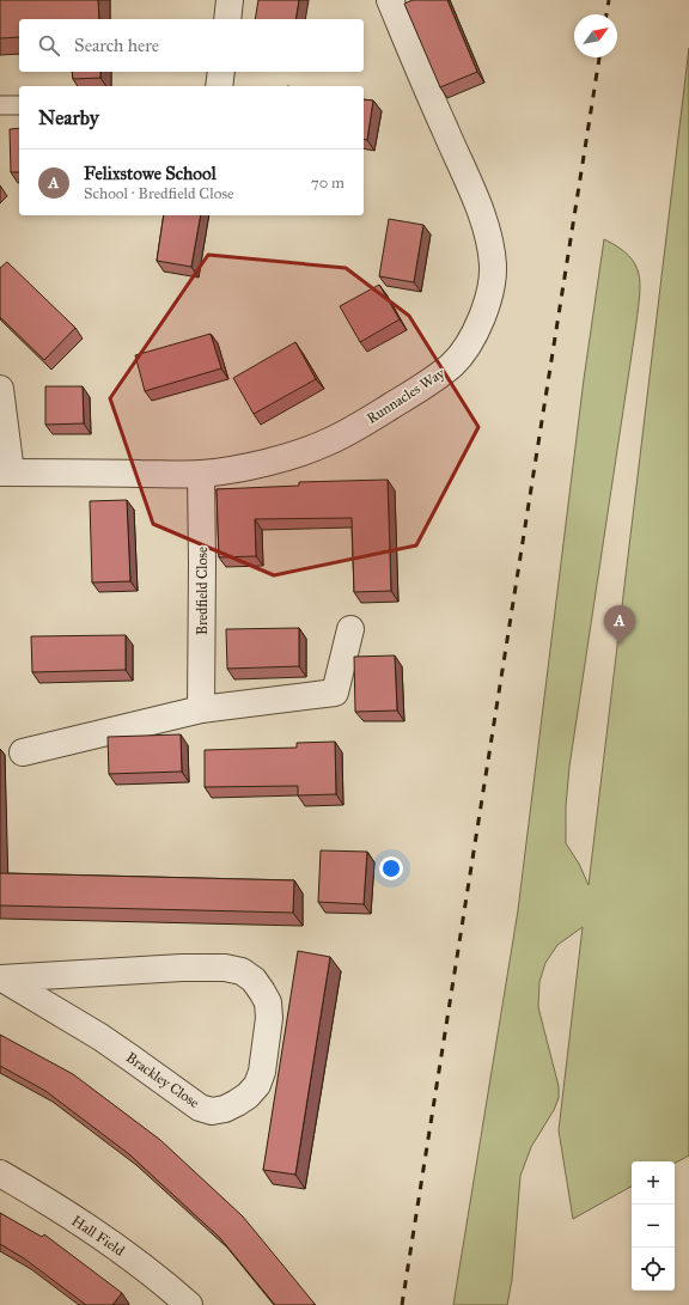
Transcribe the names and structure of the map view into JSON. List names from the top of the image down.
{
  "streets": {
    "street": [
      "Runnacles Way",
      "Bredfield Close",
      "Brackley Close",
      "Hall Field"
    ]
  },
  "crossings": [
    ["Runnacles Way", "Bredfield Close"]
  ],
  "north": "top right",
  "page": {
    "search": "Search here",
    "heading": "Nearby",
    "list": [
      {
        "mark": "A",
        "name": "Felixstowe School",
        "note": "School · Bredfield Close",
        "value": "70 m"
      }
    ],
    "pins": "A",
    "map_buttons": ["+", "−"]
  }
}
